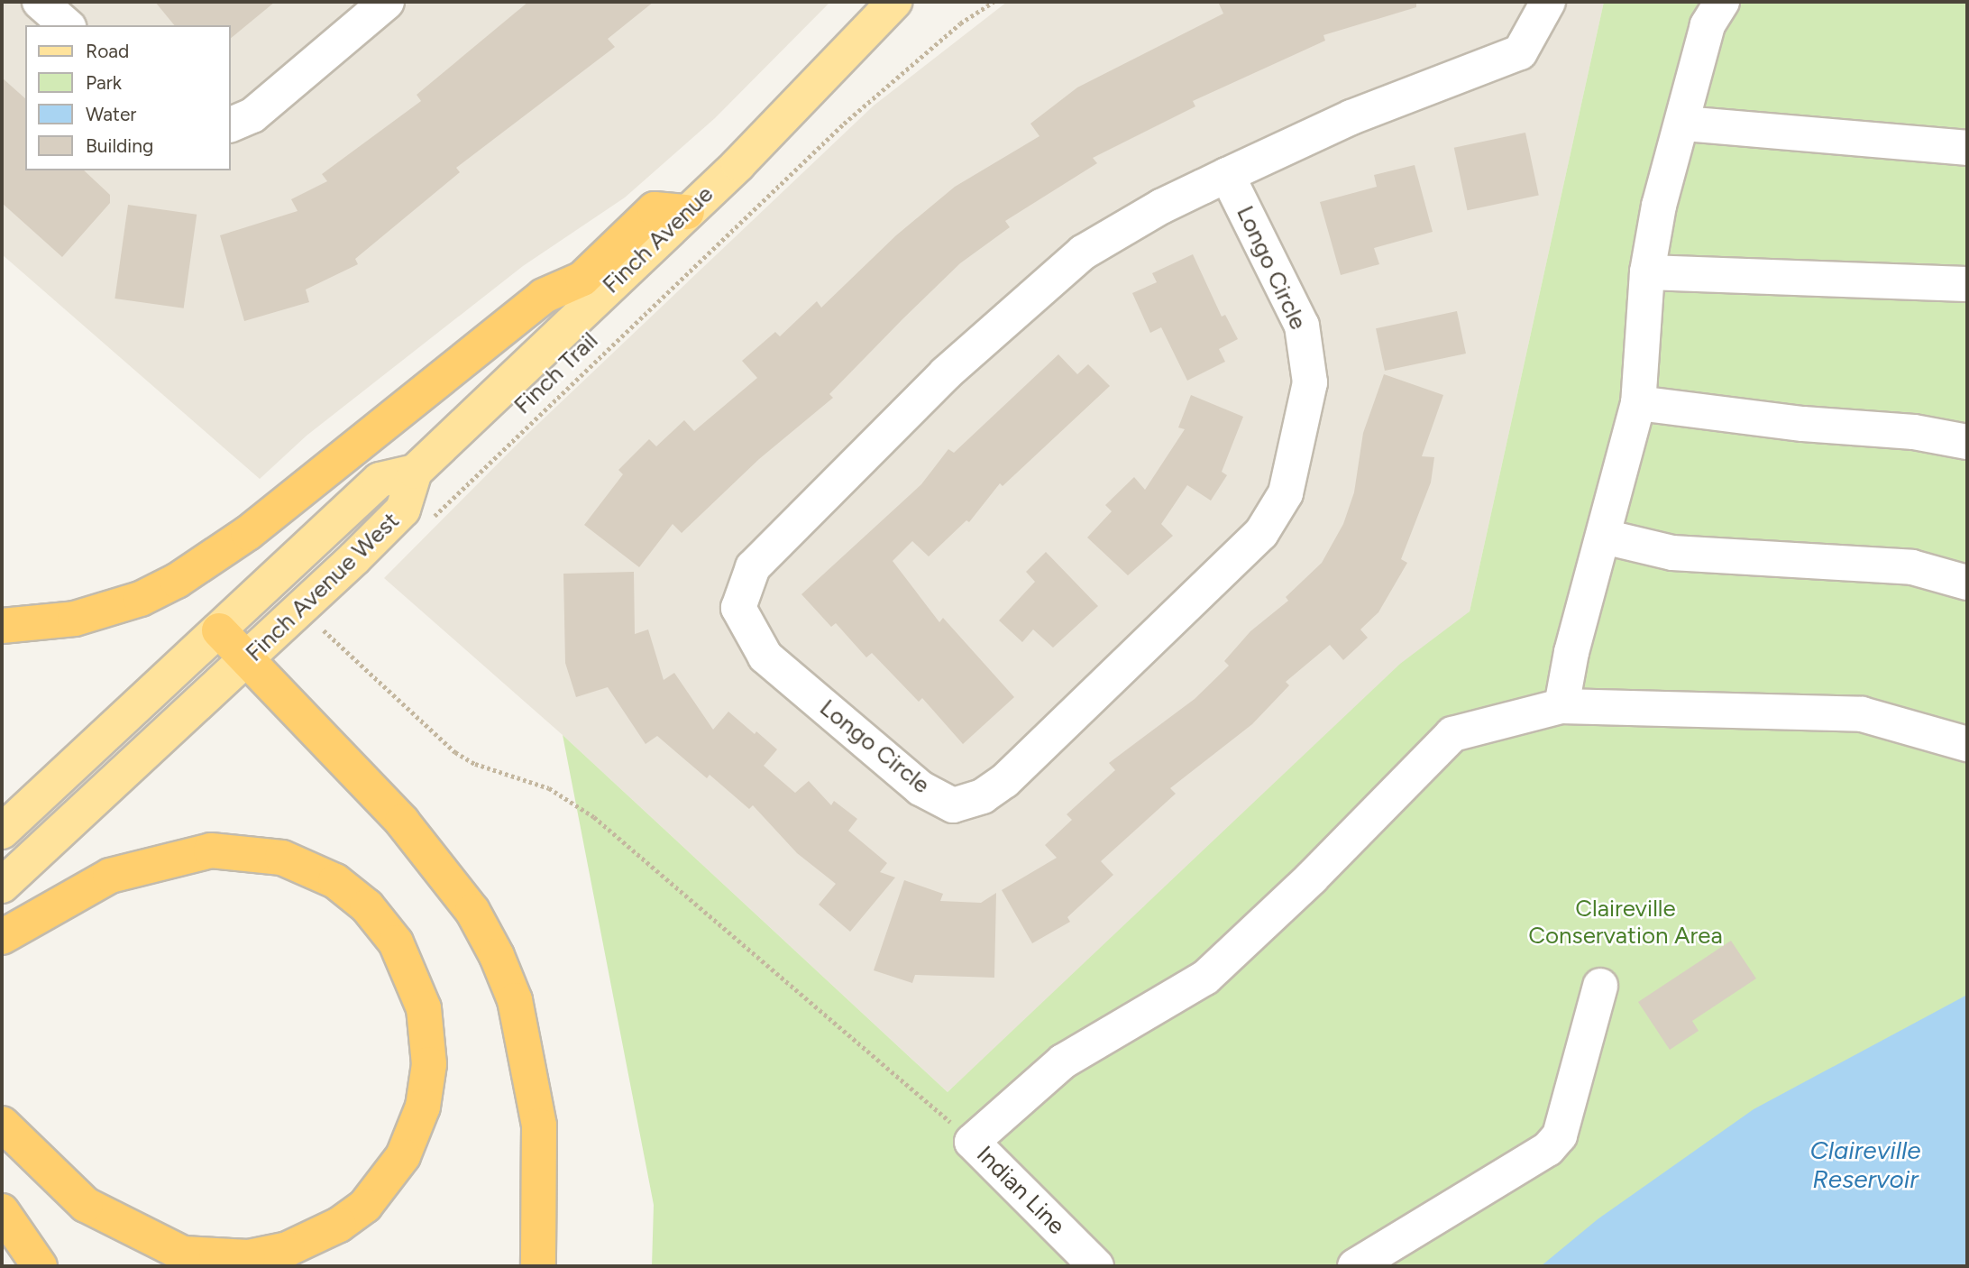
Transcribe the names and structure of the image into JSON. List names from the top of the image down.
{
  "streets": {
    "main road": ["Finch Avenue", "Finch Avenue West"],
    "street": ["Longo Circle", "Indian Line"],
    "path": ["Finch Trail"]
  },
  "crossings": [
    ["Finch Avenue", "Finch Avenue West"]
  ],
  "water": ["Claireville Reservoir"],
  "parks": ["Claireville Conservation Area"],
  "legend": [
    "Road",
    "Park",
    "Water",
    "Building"
  ]
}
